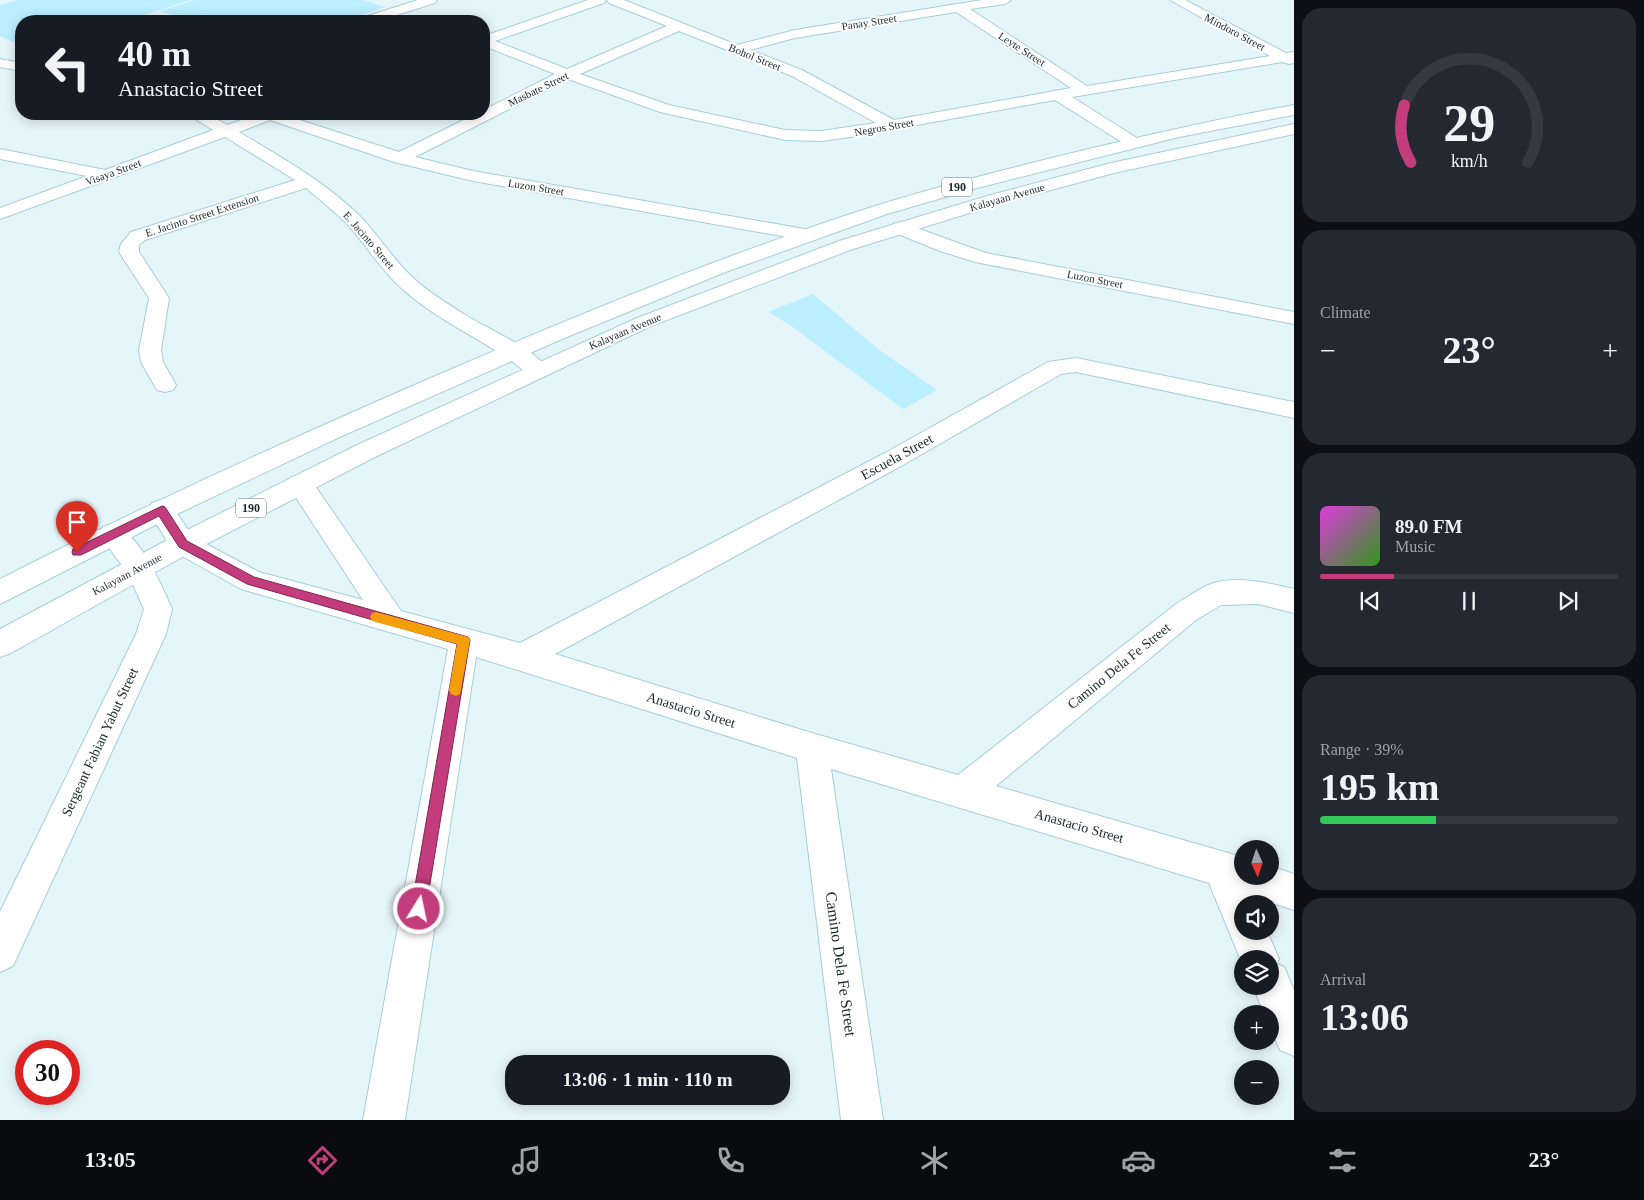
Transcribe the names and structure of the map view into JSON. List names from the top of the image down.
{
  "streets": {
    "street": [
      "Panay Street",
      "Mindoro Street",
      "Leyte Street",
      "Bohol Street",
      "Masbate Street",
      "Negros Street",
      "Visaya Street",
      "Luzon Street",
      "190",
      "Kalayaan Avenue",
      "E. Jacinto Street Extension",
      "E. Jacinto Street",
      "Escuela Street",
      "Camino Dela Fe Street",
      "Anastacio Street",
      "Sergeant Fabian Yabut Street"
    ]
  },
  "crossings": [
    ["Panay Street", "Leyte Street"],
    ["Panay Street", "Bohol Street"],
    ["Mindoro Street", "Negros Street"],
    ["Leyte Street", "Negros Street"],
    ["Bohol Street", "Masbate Street"],
    ["Bohol Street", "Negros Street"],
    ["Masbate Street", "Negros Street"],
    ["Masbate Street", "Luzon Street"],
    ["Visaya Street", "E. Jacinto Street"],
    ["Luzon Street", "Kalayaan Avenue"],
    ["Kalayaan Avenue", "E. Jacinto Street"],
    ["Kalayaan Avenue", "Anastacio Street"],
    ["Kalayaan Avenue", "Sergeant Fabian Yabut Street"],
    ["E. Jacinto Street Extension", "E. Jacinto Street"],
    ["Escuela Street", "Anastacio Street"],
    ["Camino Dela Fe Street", "Anastacio Street"]
  ],
  "north": "bottom",
  "page": {
    "turn": ["40 m", "Anastacio Street"],
    "tile": [
      "Climate",
      ["Range · 39%", "195 km"],
      ["Arrival", "13:06"]
    ],
    "heat": ["−", "23°", "+"],
    "song": ["89.0 FM", "Music"],
    "map_buttons": ["+", "−"],
    "limit": "30",
    "trip": "13:06 · 1 min · 110 m",
    "tabs": ["13:05", "23°"],
    "gauge": ["29", "km/h"]
  }
}
